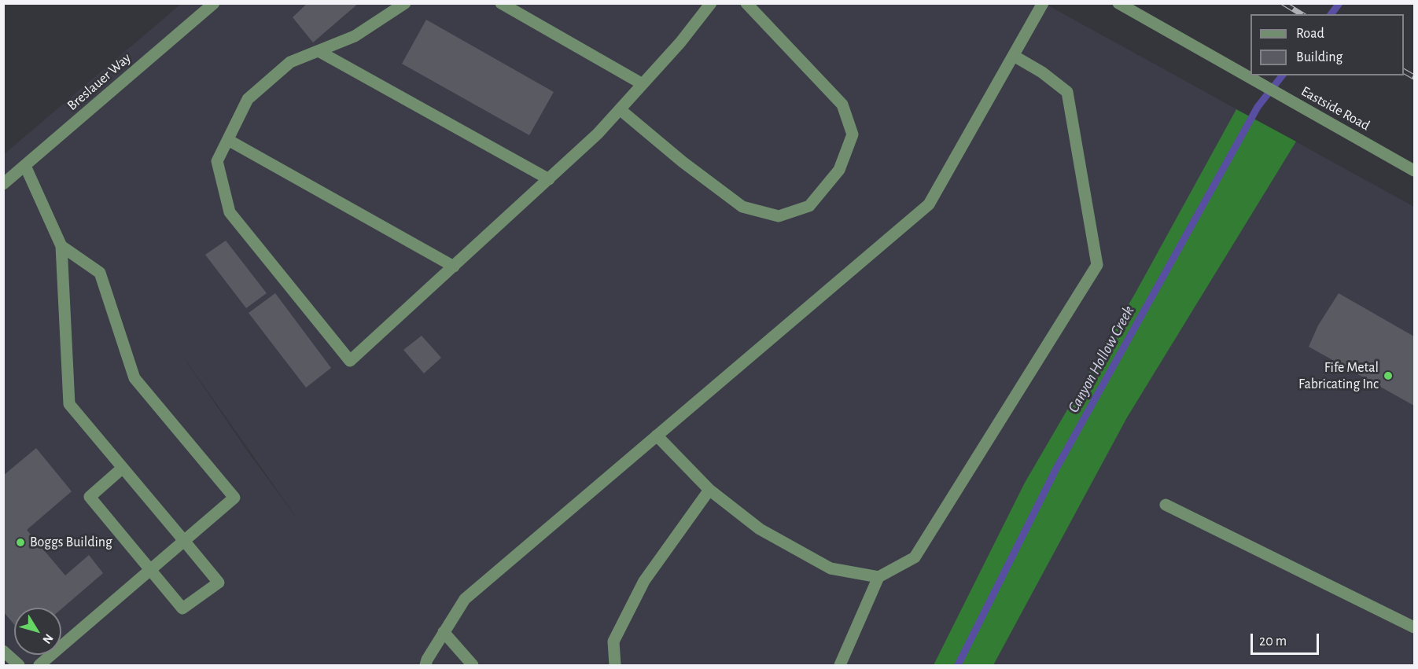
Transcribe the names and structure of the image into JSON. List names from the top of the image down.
{
  "streets": {
    "street": ["Breslauer Way", "Eastside Road"]
  },
  "water": ["Canyon Hollow Creek"],
  "places": ["Fife Metal Fabricating Inc", "Boggs Building"],
  "legend": ["Road", "Building"],
  "scale_bar": "20 m",
  "north": "bottom right"
}
